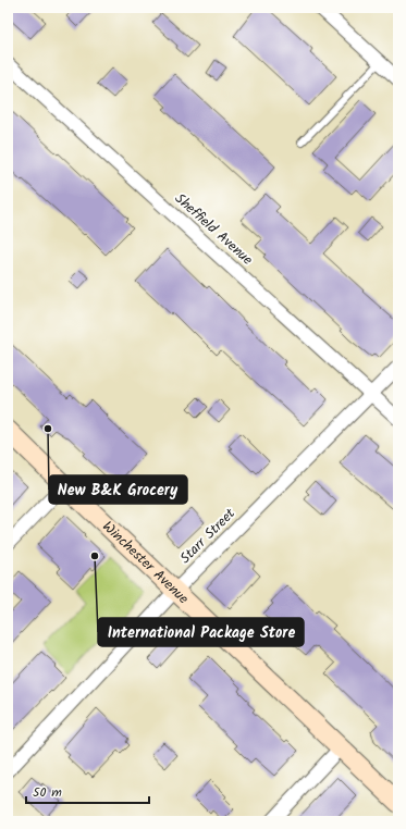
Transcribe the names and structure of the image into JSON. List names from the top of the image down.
{
  "streets": {
    "street": ["Sheffield Avenue", "Starr Street", "Winchester Avenue"]
  },
  "crossings": [
    ["Sheffield Avenue", "Starr Street"],
    ["Starr Street", "Winchester Avenue"]
  ],
  "places": ["New B&K Grocery", "International Package Store"],
  "scale_bar": "50 m"
}
